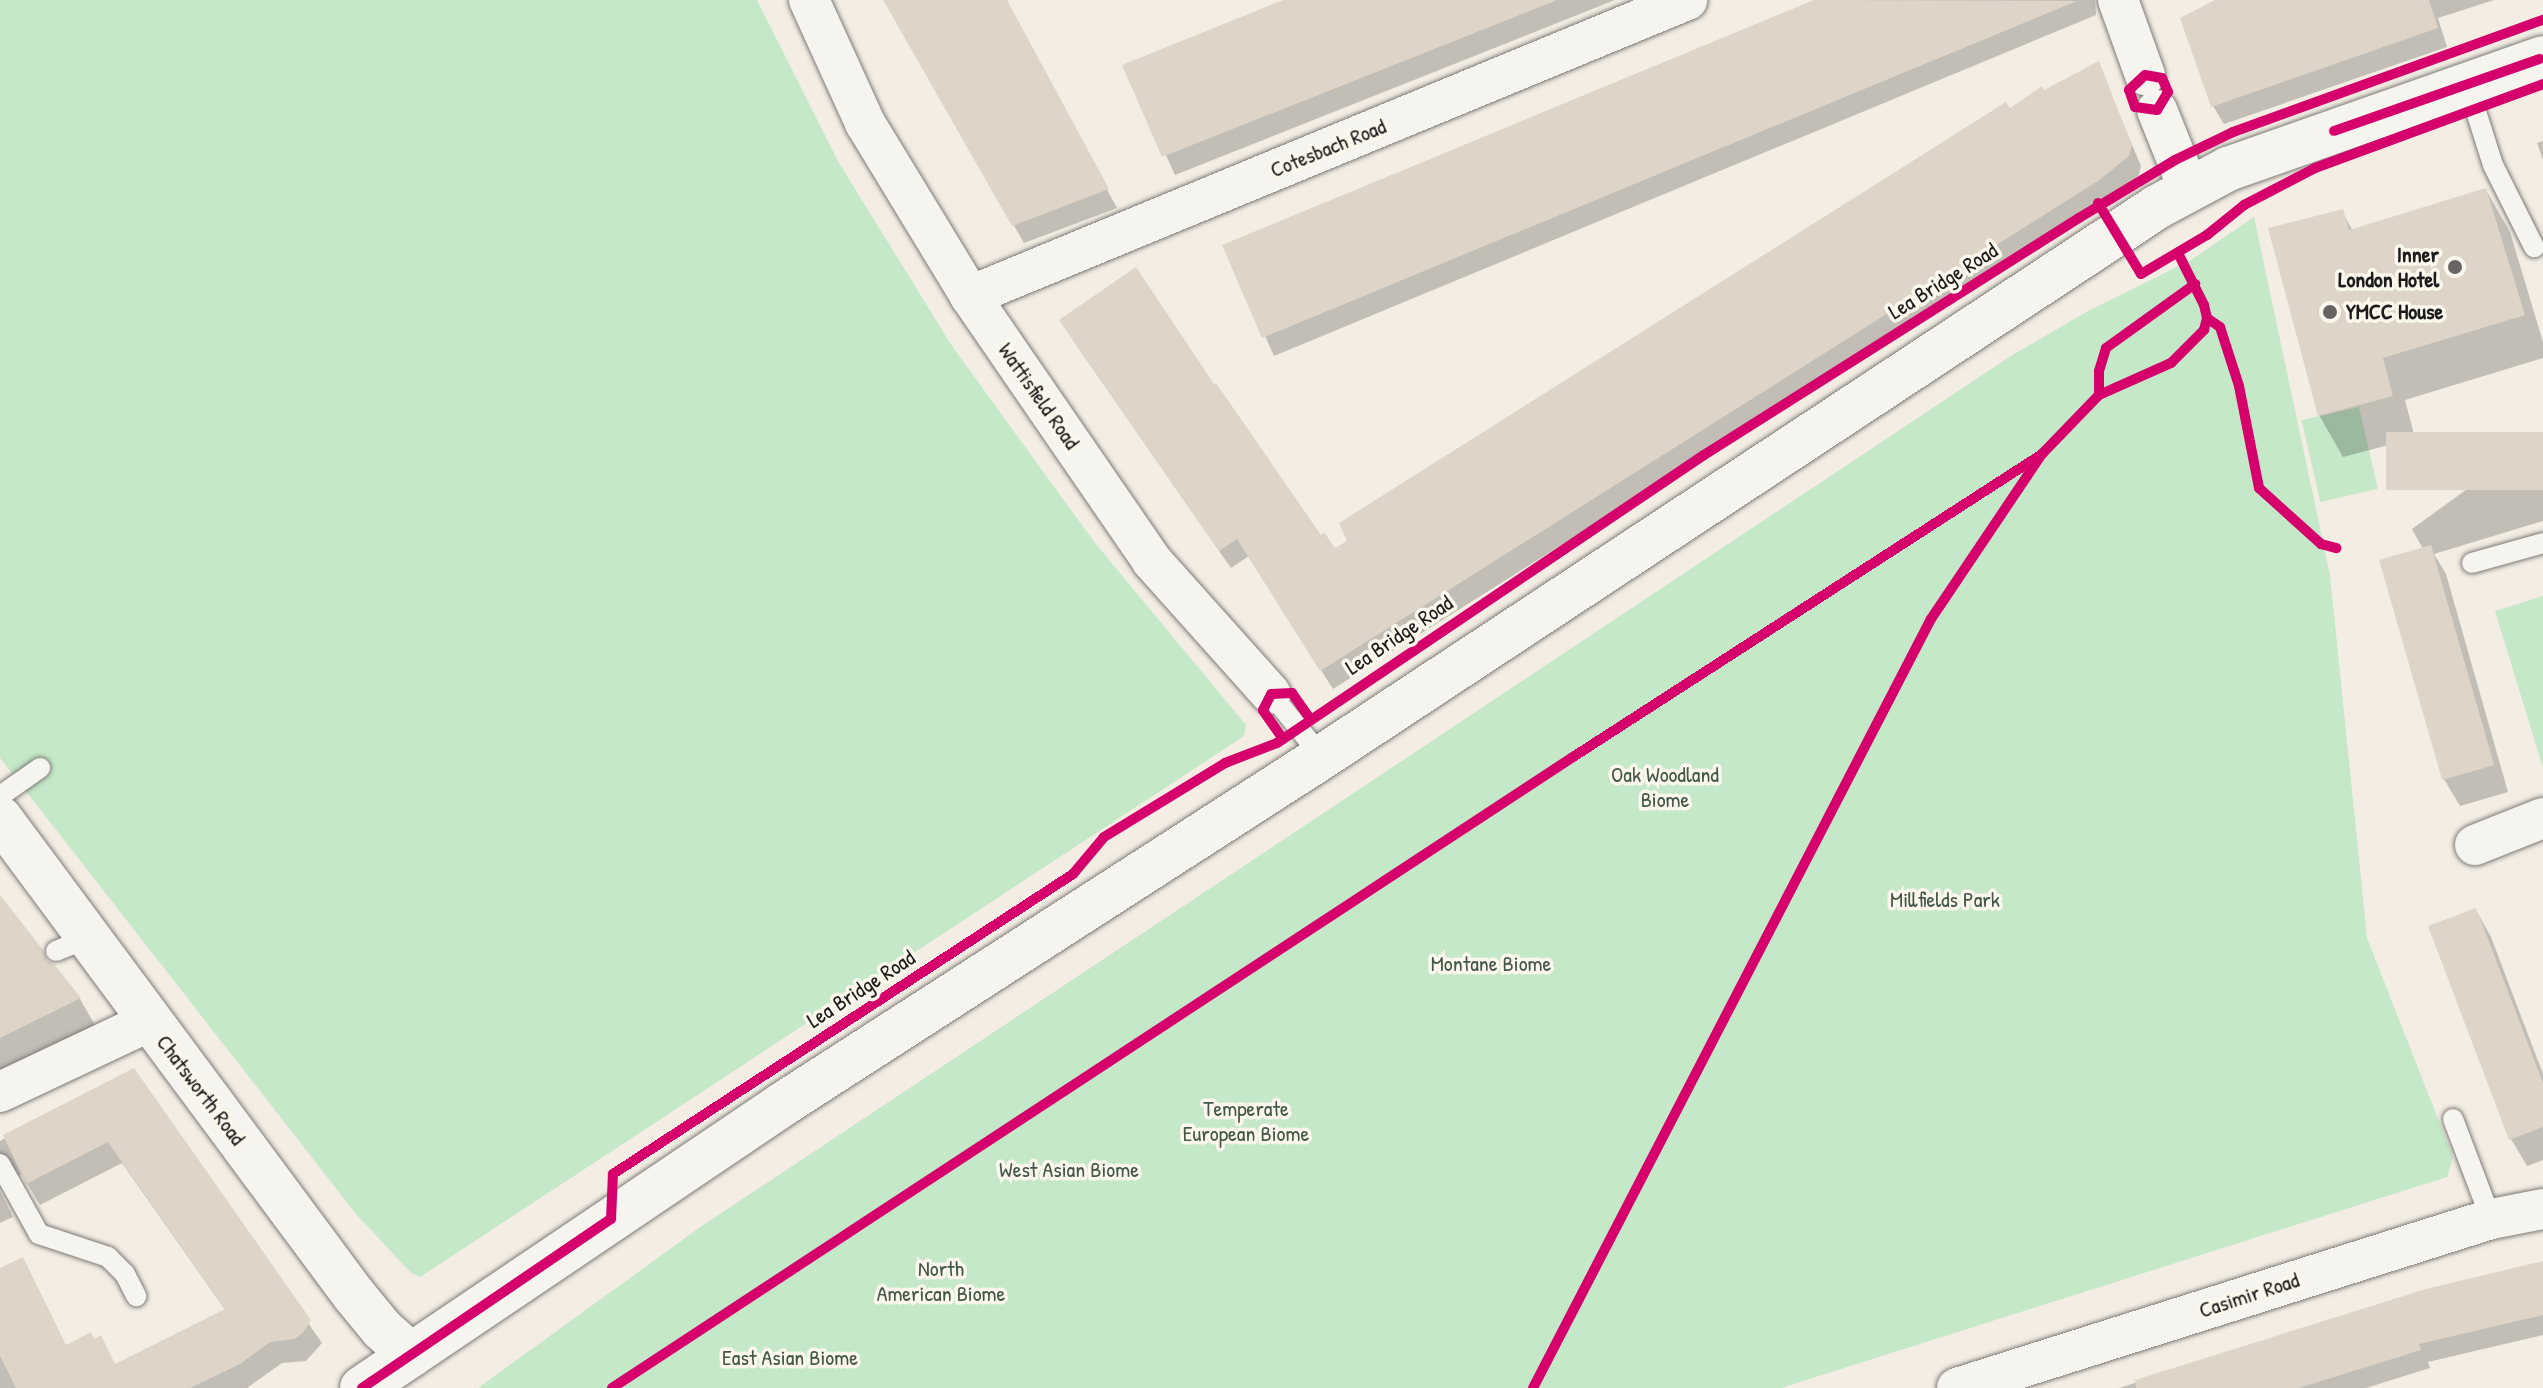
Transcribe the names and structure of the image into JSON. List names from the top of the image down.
{
  "streets": {
    "main road": ["Chatsworth Road"],
    "street": ["Cotesbach Road", "Wattisfield Road", "Casimir Road"],
    "cycle path": ["Lea Bridge Road"]
  },
  "crossings": [
    ["Cotesbach Road", "Wattisfield Road"]
  ],
  "parks": [
    "Oak Woodland Biome",
    "Millfields Park",
    "Montane Biome",
    "Temperate European Biome",
    "West Asian Biome",
    "North American Biome",
    "East Asian Biome"
  ],
  "places": ["Inner London Hotel", "YMCC House"]
}
